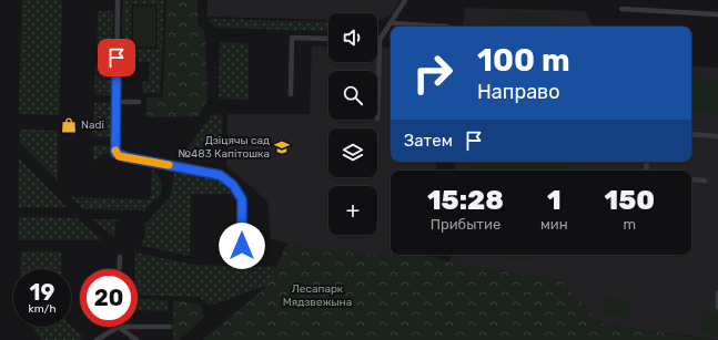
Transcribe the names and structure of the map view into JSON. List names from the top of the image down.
{
  "parks": ["Лесапарк Мядзвежына"],
  "places": {
    "shop": ["Nadi"],
    "school or university": ["Дзіцячы сад №483 Капітошка"]
  },
  "page": {
    "map_buttons": "+",
    "turn": ["100 m", "Направо"],
    "then": "Затем",
    "eta": [
      "15:28",
      "Прибытие",
      "1",
      "мин",
      "150",
      "m"
    ],
    "speed": "19 km/h",
    "limit": "20"
  }
}
